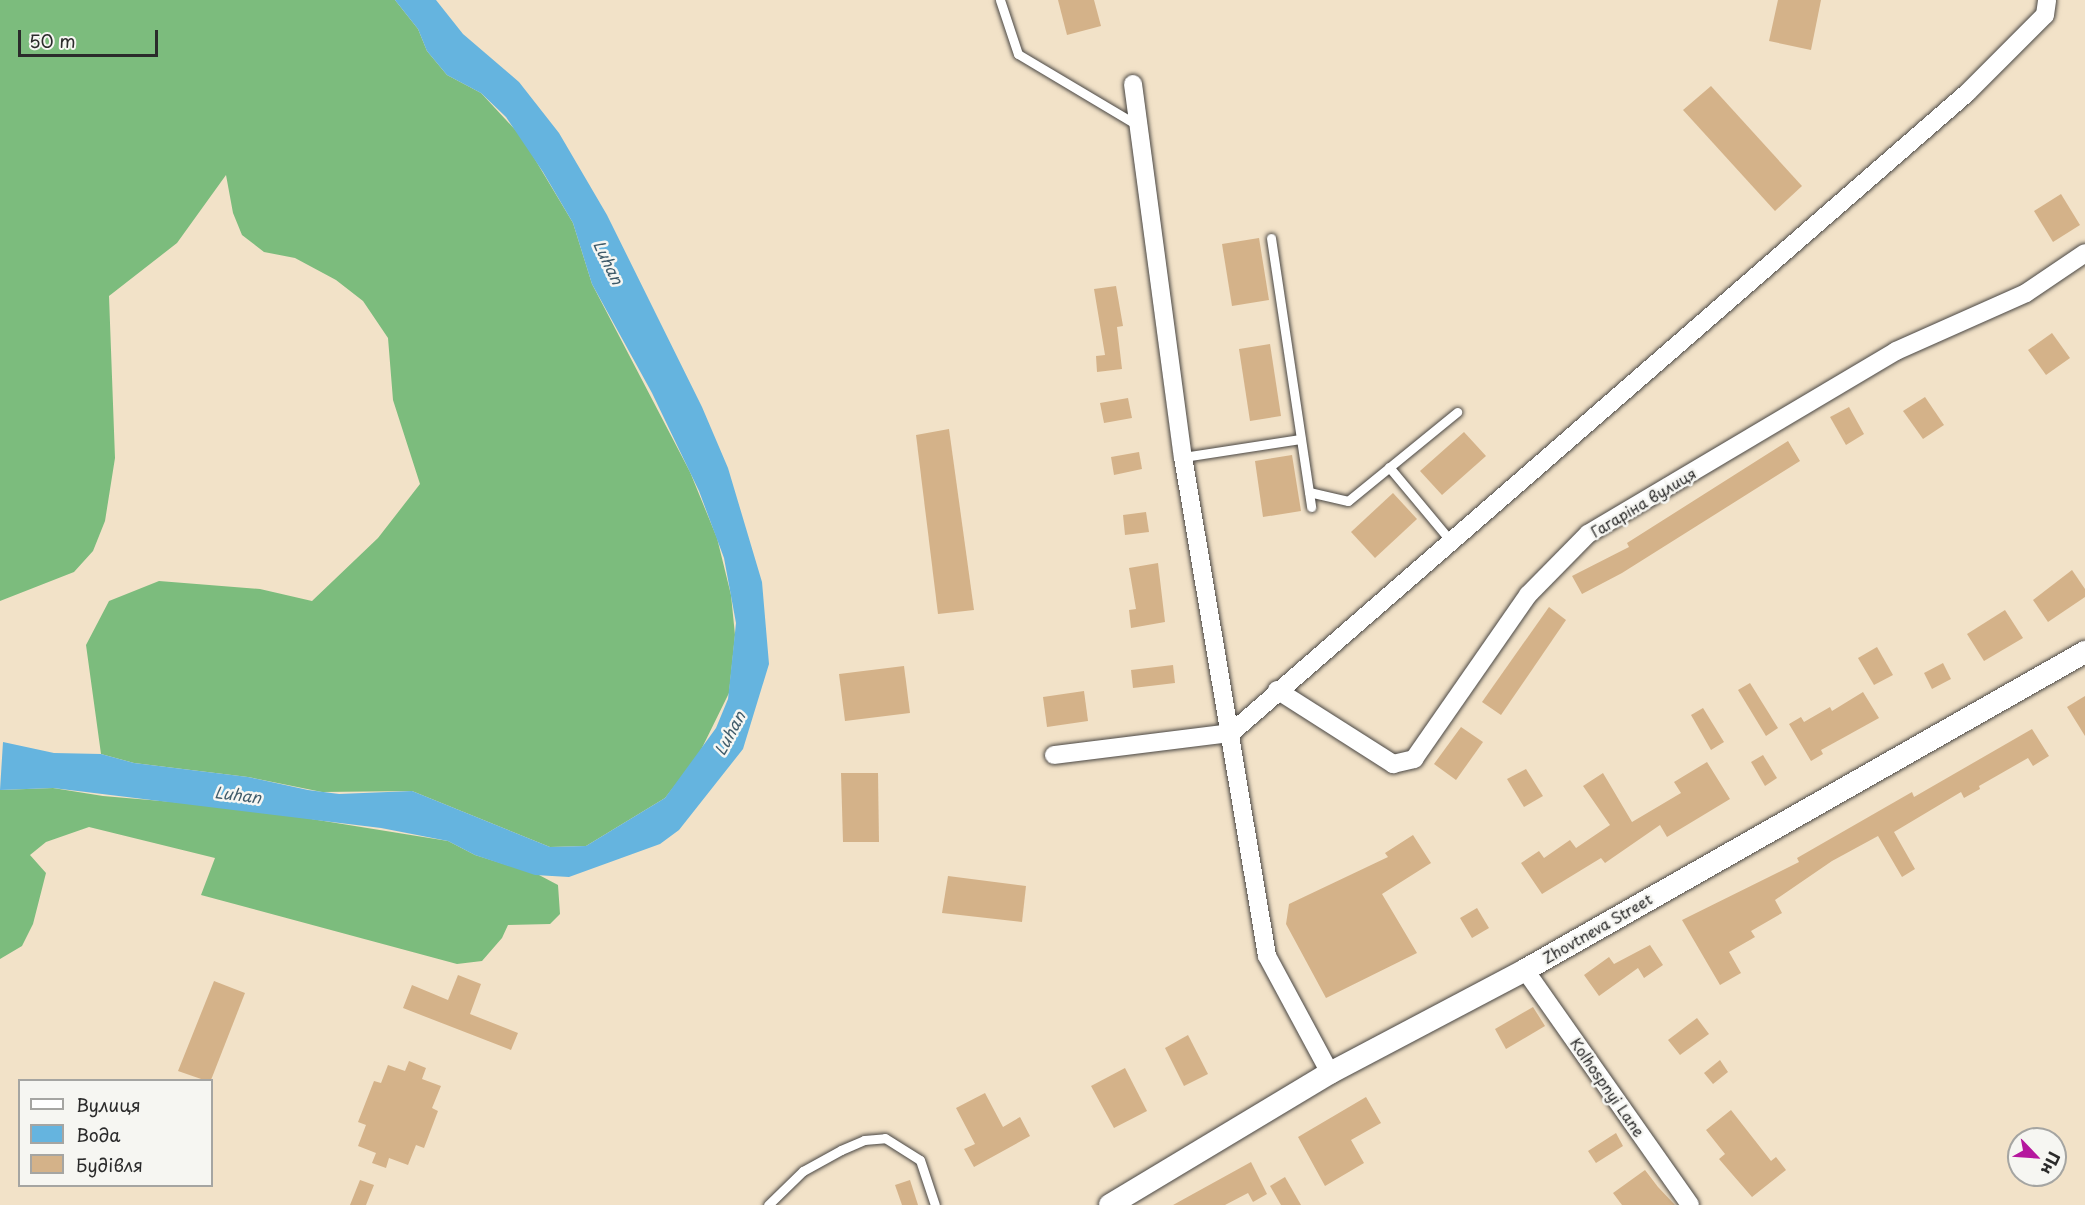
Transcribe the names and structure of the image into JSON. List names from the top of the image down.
{
  "streets": {
    "street": ["Гагаріна вулиця", "Zhovtneva Street", "Kolhospnyi Lane"]
  },
  "crossings": [
    ["Zhovtneva Street", "Kolhospnyi Lane"]
  ],
  "water": ["Luhan"],
  "legend": ["Вулиця", "Вода", "Будівля"],
  "scale_bar": "50 m",
  "north": "bottom right"
}
